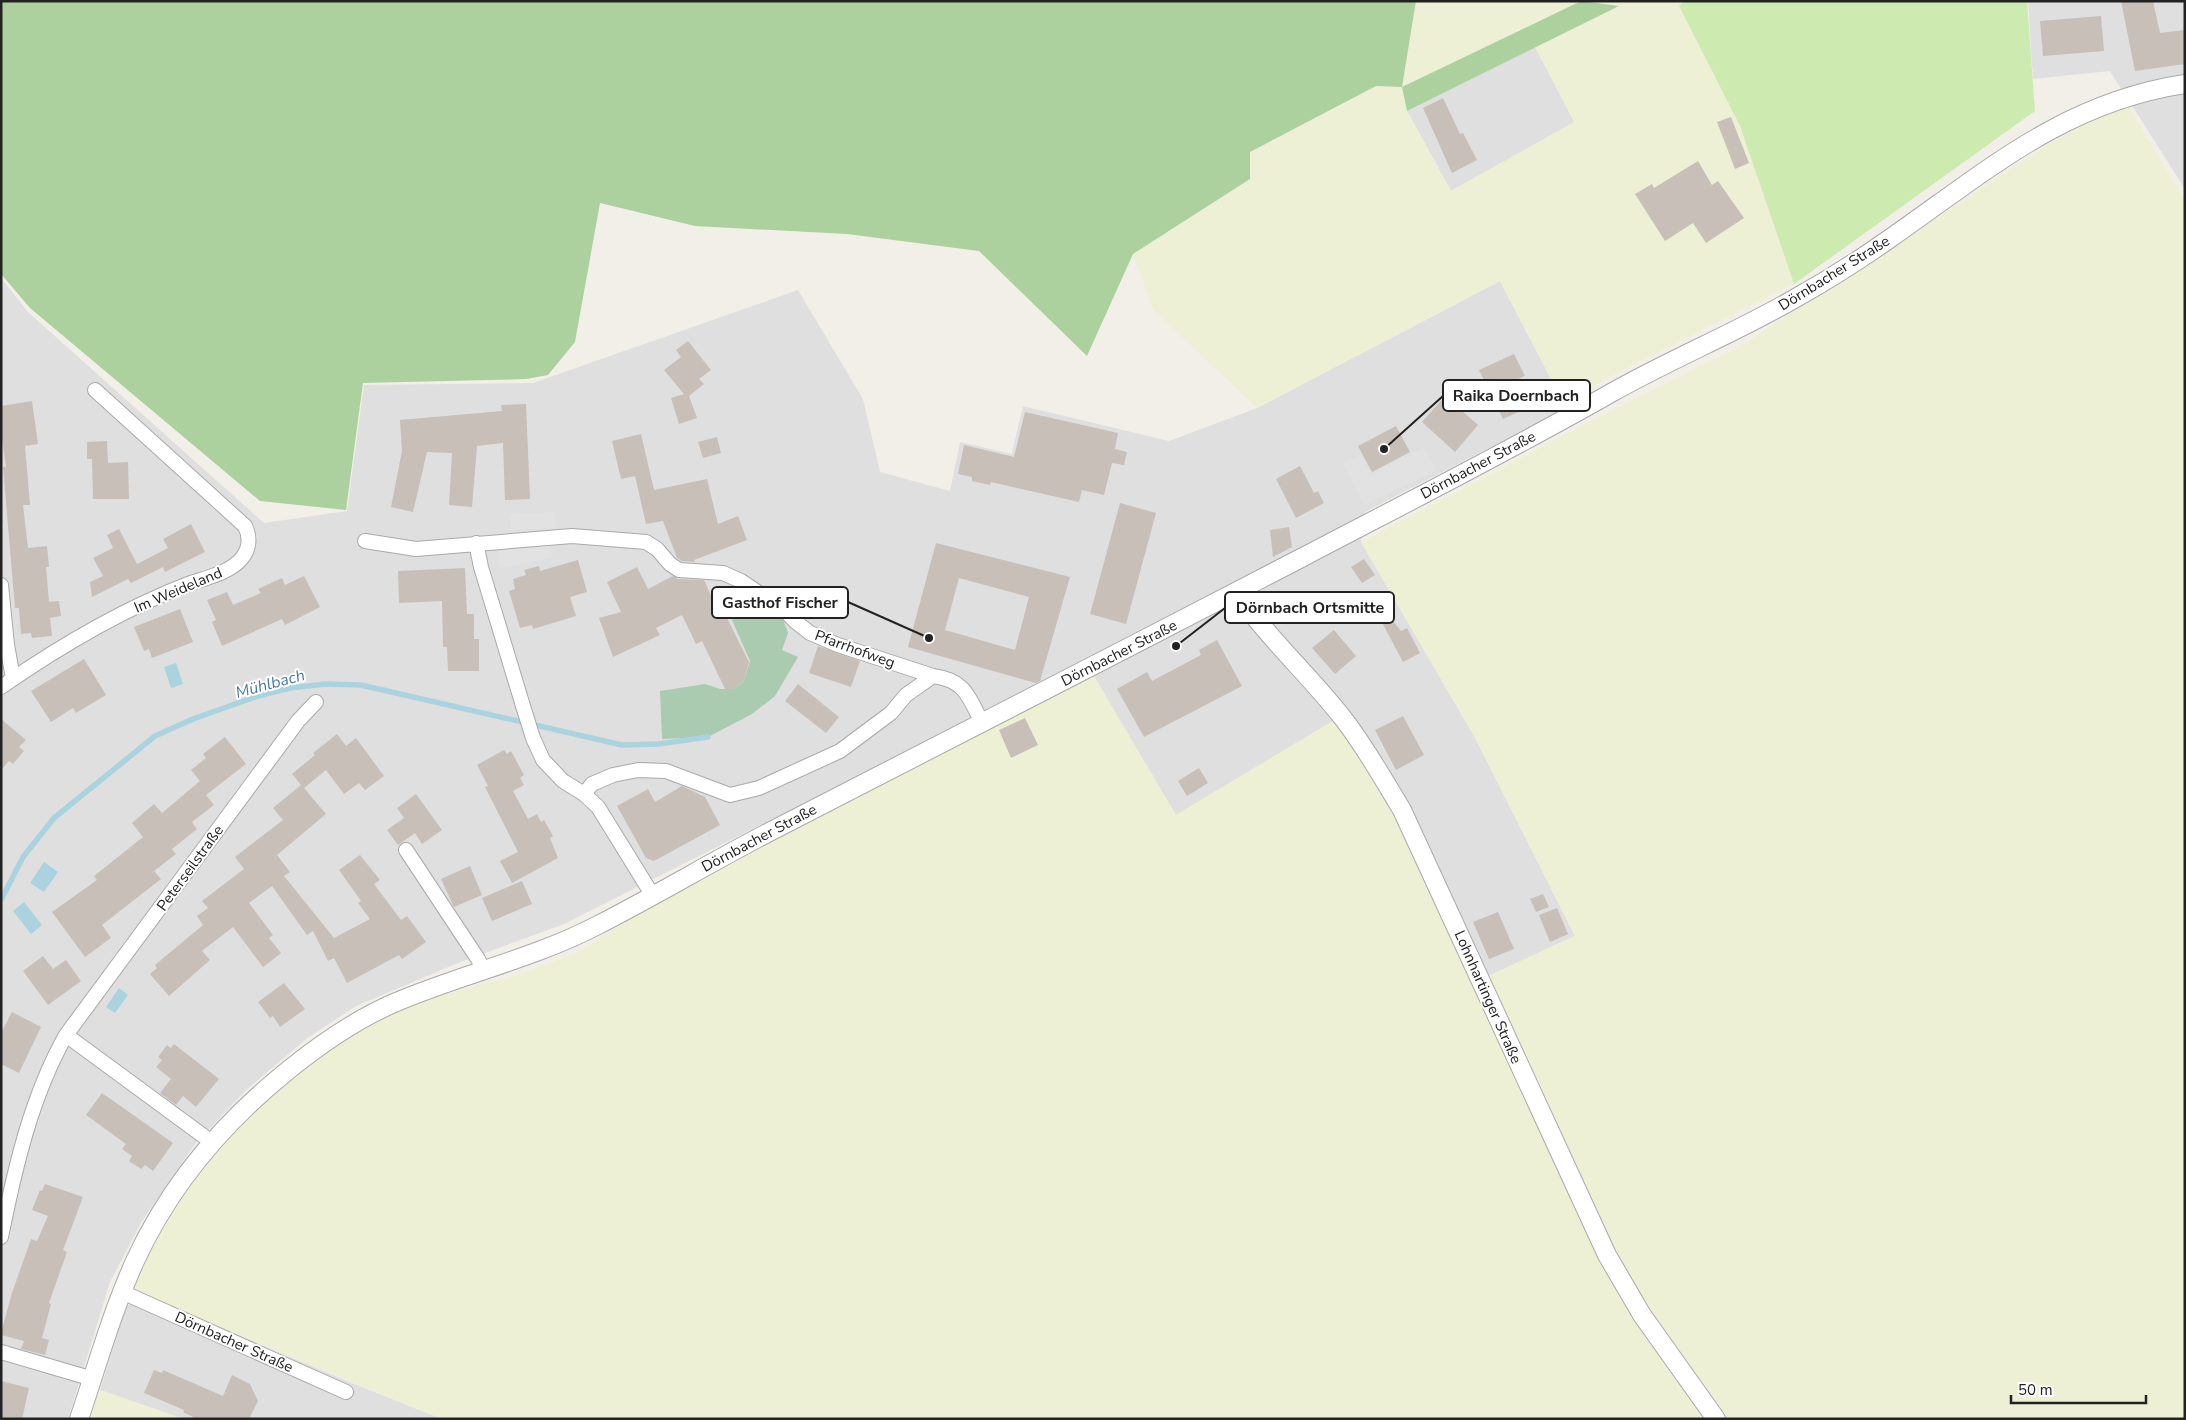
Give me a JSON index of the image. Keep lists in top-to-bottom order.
{
  "streets": {
    "street": [
      "Dörnbacher Straße",
      "Im Weideland",
      "Pfarrhofweg",
      "Peterseilstraße",
      "Lohnhartinger Straße"
    ]
  },
  "crossings": [
    ["Dörnbacher Straße", "Pfarrhofweg"],
    ["Dörnbacher Straße", "Lohnhartinger Straße"]
  ],
  "water": ["Mühlbach"],
  "places": ["Raika Doernbach", "Gasthof Fischer", "Dörnbach Ortsmitte"],
  "scale_bar": "50 m"
}
